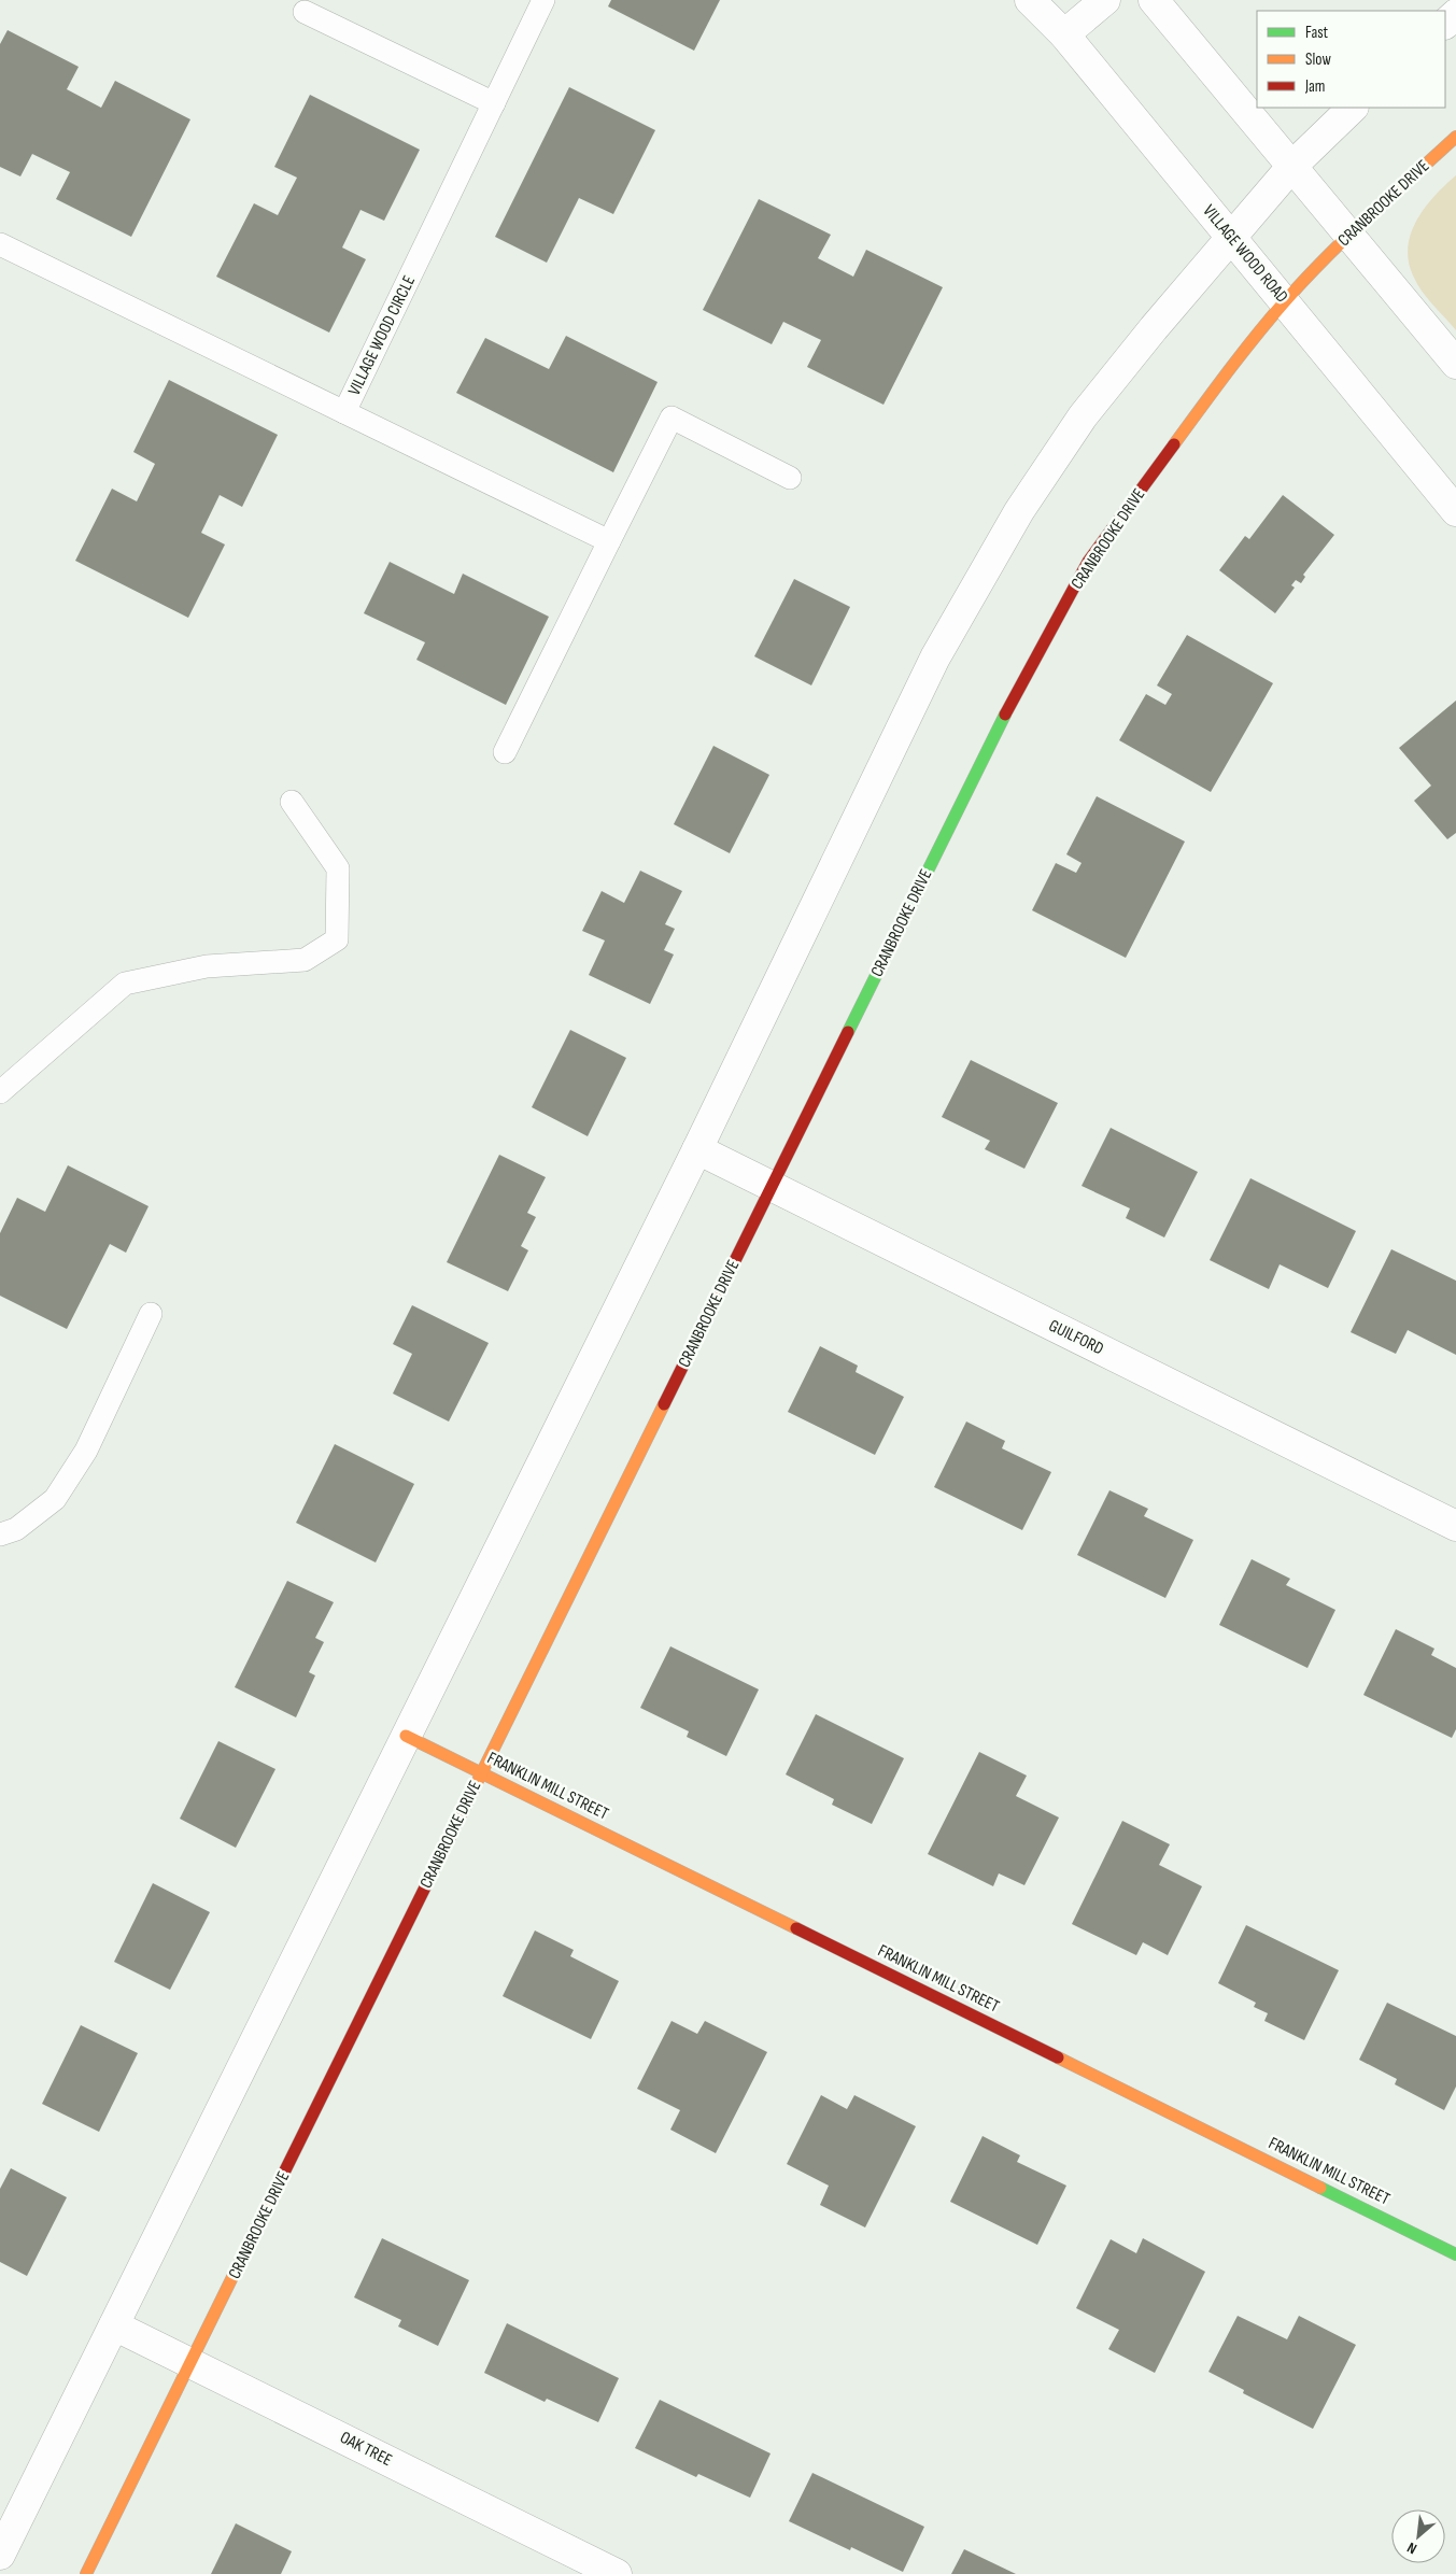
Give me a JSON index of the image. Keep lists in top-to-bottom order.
{
  "streets": {
    "street": [
      "CRANBROOKE DRIVE",
      "VILLAGE WOOD ROAD",
      "GUILFORD",
      "FRANKLIN MILL STREET",
      "OAK TREE"
    ],
    "lane": ["VILLAGE WOOD CIRCLE"]
  },
  "crossings": [
    ["CRANBROOKE DRIVE", "VILLAGE WOOD ROAD"],
    ["CRANBROOKE DRIVE", "GUILFORD"],
    ["CRANBROOKE DRIVE", "FRANKLIN MILL STREET"],
    ["CRANBROOKE DRIVE", "OAK TREE"]
  ],
  "legend": ["Fast", "Slow", "Jam"],
  "north": "bottom left"
}
